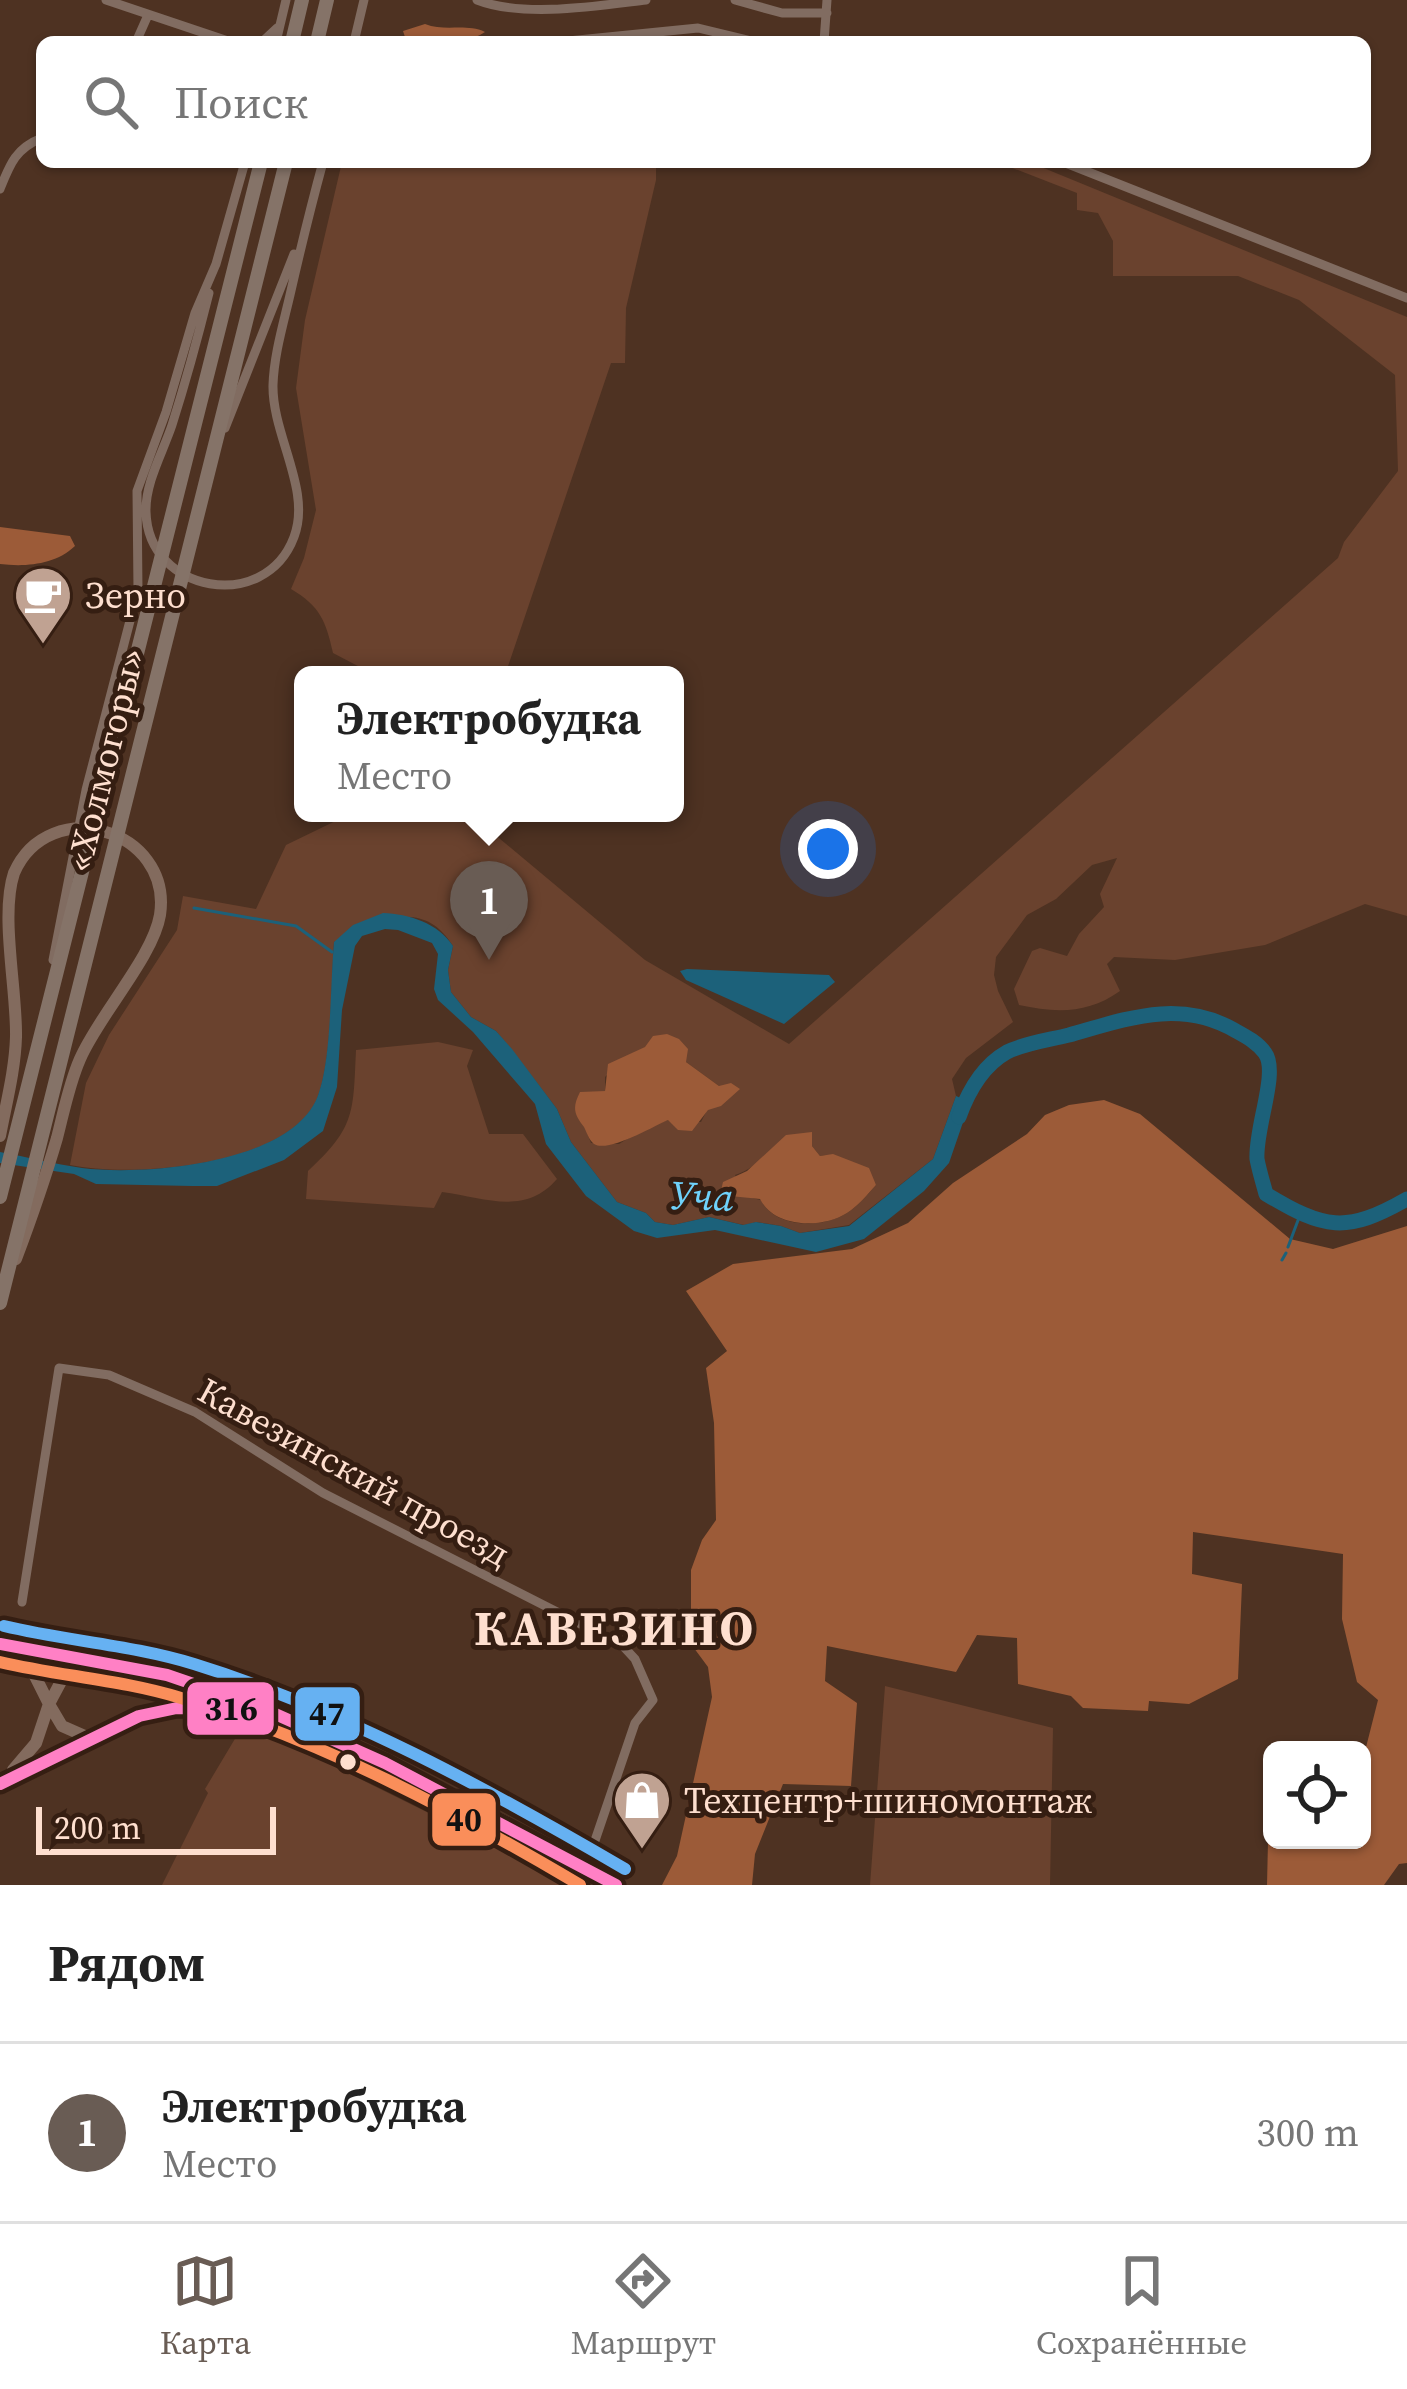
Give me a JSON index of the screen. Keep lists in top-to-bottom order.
{
  "streets": {
    "highway": ["«Холмогоры»"],
    "street": ["Кавезинский проезд"]
  },
  "districts": ["КАВЕЗИНО"],
  "water": ["Уча"],
  "places": {
    "cafe": ["Зерно"],
    "shop": ["Техцентр+шиномонтаж"]
  },
  "lines": ["transit line 47", "transit line 316", "transit line 40"],
  "scale_bar": "200 m",
  "page": {
    "search": "Поиск",
    "popup": ["Электробудка", "Место"],
    "pins": "1",
    "scale": "200 m",
    "heading": "Рядом",
    "list": [
      {
        "mark": "1",
        "name": "Электробудка",
        "note": "Место",
        "value": "300 m"
      }
    ],
    "nav": ["Карта", "Маршрут", "Сохранённые"]
  }
}
